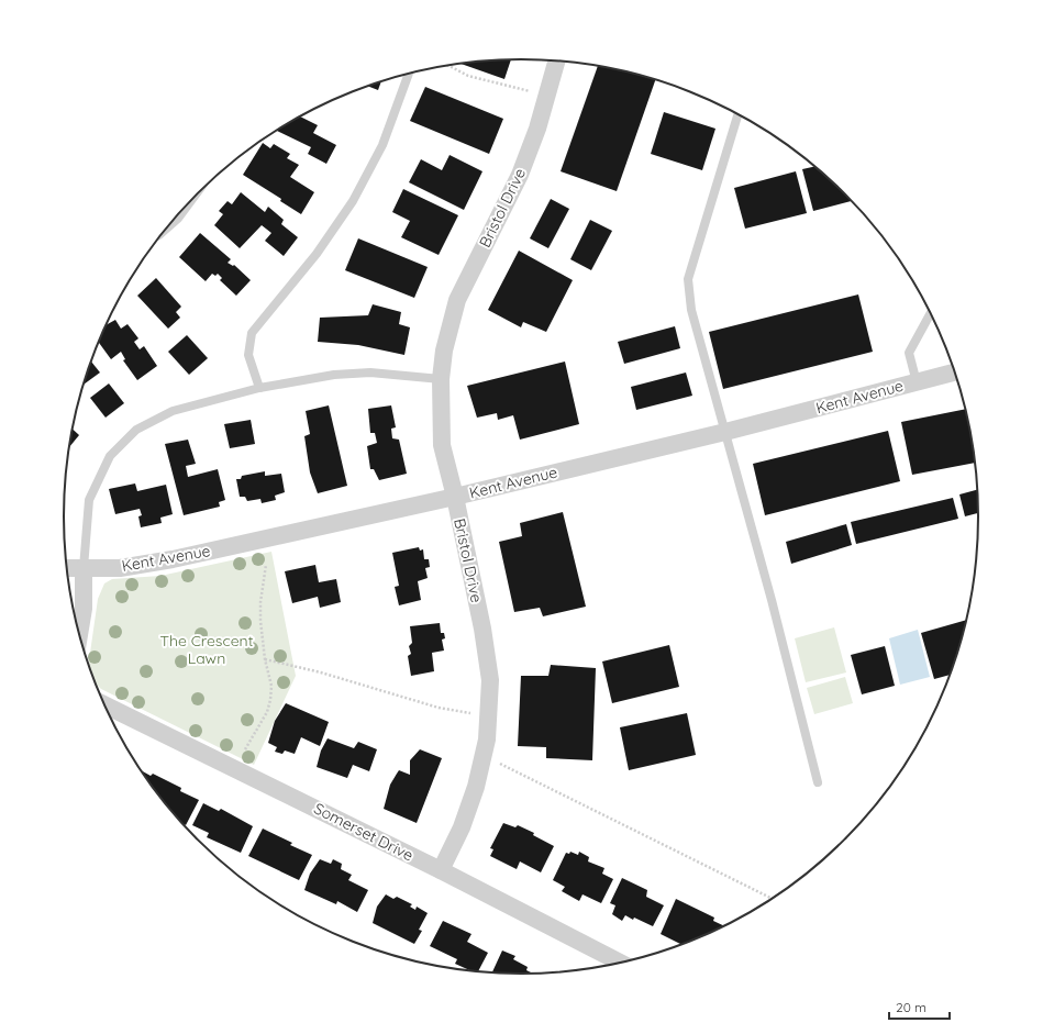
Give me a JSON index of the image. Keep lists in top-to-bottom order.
{
  "streets": {
    "street": ["Bristol Drive", "Kent Avenue", "Somerset Drive"]
  },
  "crossings": [
    ["Bristol Drive", "Kent Avenue"],
    ["Bristol Drive", "Somerset Drive"]
  ],
  "parks": ["The Crescent Lawn"],
  "scale_bar": "20 m"
}
